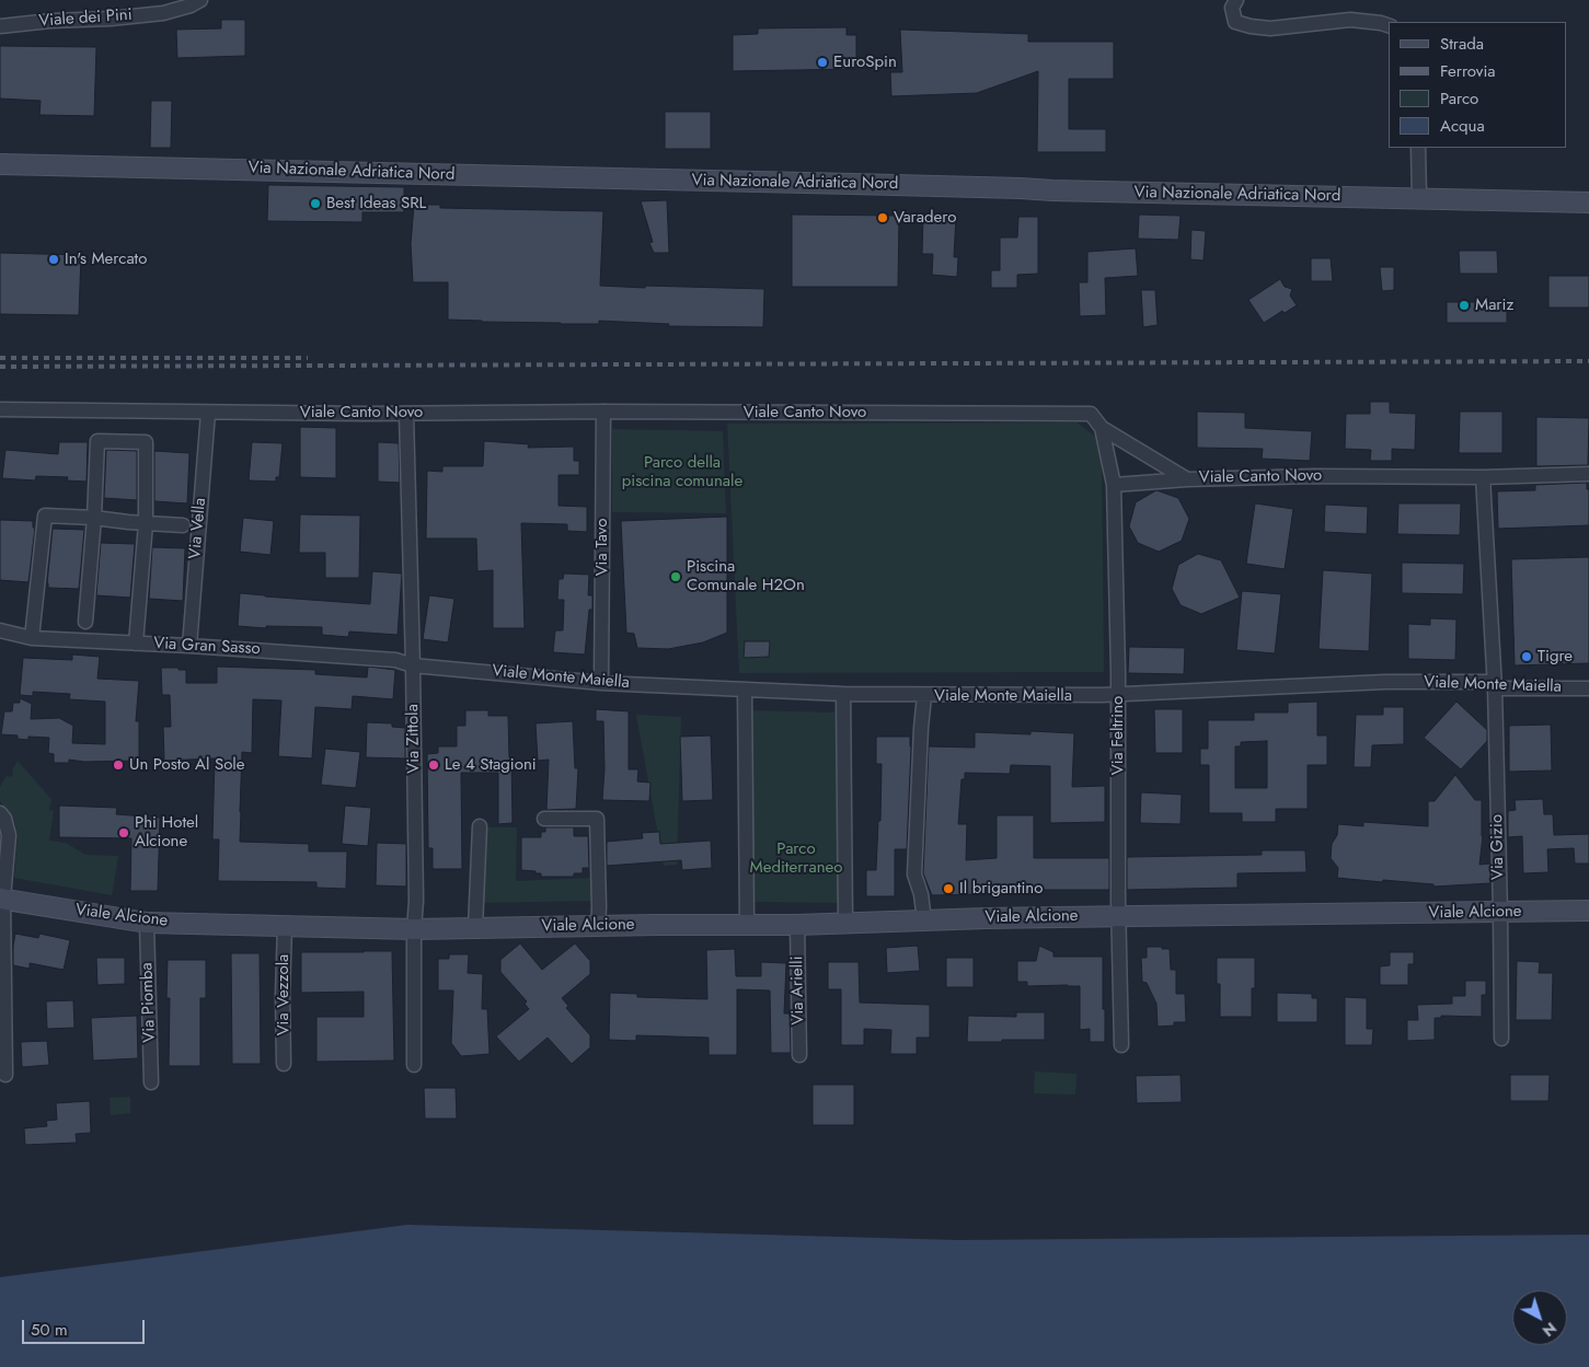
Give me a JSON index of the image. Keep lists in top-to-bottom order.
{
  "streets": {
    "street": [
      "Viale dei Pini",
      "Via Nazionale Adriatica Nord",
      "Viale Canto Novo",
      "Via Vella",
      "Via Tavo",
      "Via Gran Sasso",
      "Viale Monte Maiella",
      "Via Feltrino",
      "Via Zittola",
      "Via Gizio",
      "Viale Alcione",
      "Via Arielli",
      "Via Vezzola",
      "Via Piomba"
    ]
  },
  "crossings": [
    ["Viale Canto Novo", "Via Vella"],
    ["Viale Canto Novo", "Via Tavo"],
    ["Viale Canto Novo", "Via Feltrino"],
    ["Viale Canto Novo", "Via Zittola"],
    ["Viale Canto Novo", "Via Gizio"],
    ["Via Vella", "Via Gran Sasso"],
    ["Via Tavo", "Viale Monte Maiella"],
    ["Via Gran Sasso", "Viale Monte Maiella"],
    ["Via Gran Sasso", "Via Zittola"],
    ["Viale Monte Maiella", "Via Feltrino"],
    ["Viale Monte Maiella", "Via Zittola"],
    ["Viale Monte Maiella", "Via Gizio"],
    ["Via Feltrino", "Viale Alcione"],
    ["Via Zittola", "Viale Alcione"],
    ["Via Gizio", "Viale Alcione"],
    ["Viale Alcione", "Via Arielli"],
    ["Viale Alcione", "Via Vezzola"],
    ["Viale Alcione", "Via Piomba"]
  ],
  "parks": ["Parco della piscina comunale", "Parco Mediterraneo"],
  "places": [
    "EuroSpin",
    "Best Ideas SRL",
    "Varadero",
    "In's Mercato",
    "Mariz",
    "Piscina Comunale H2On",
    "Tigre",
    "Un Posto Al Sole",
    "Le 4 Stagioni",
    "Phi Hotel Alcione",
    "Il brigantino"
  ],
  "legend": [
    "Strada",
    "Ferrovia",
    "Parco",
    "Acqua"
  ],
  "scale_bar": "50 m",
  "north": "bottom right"
}
